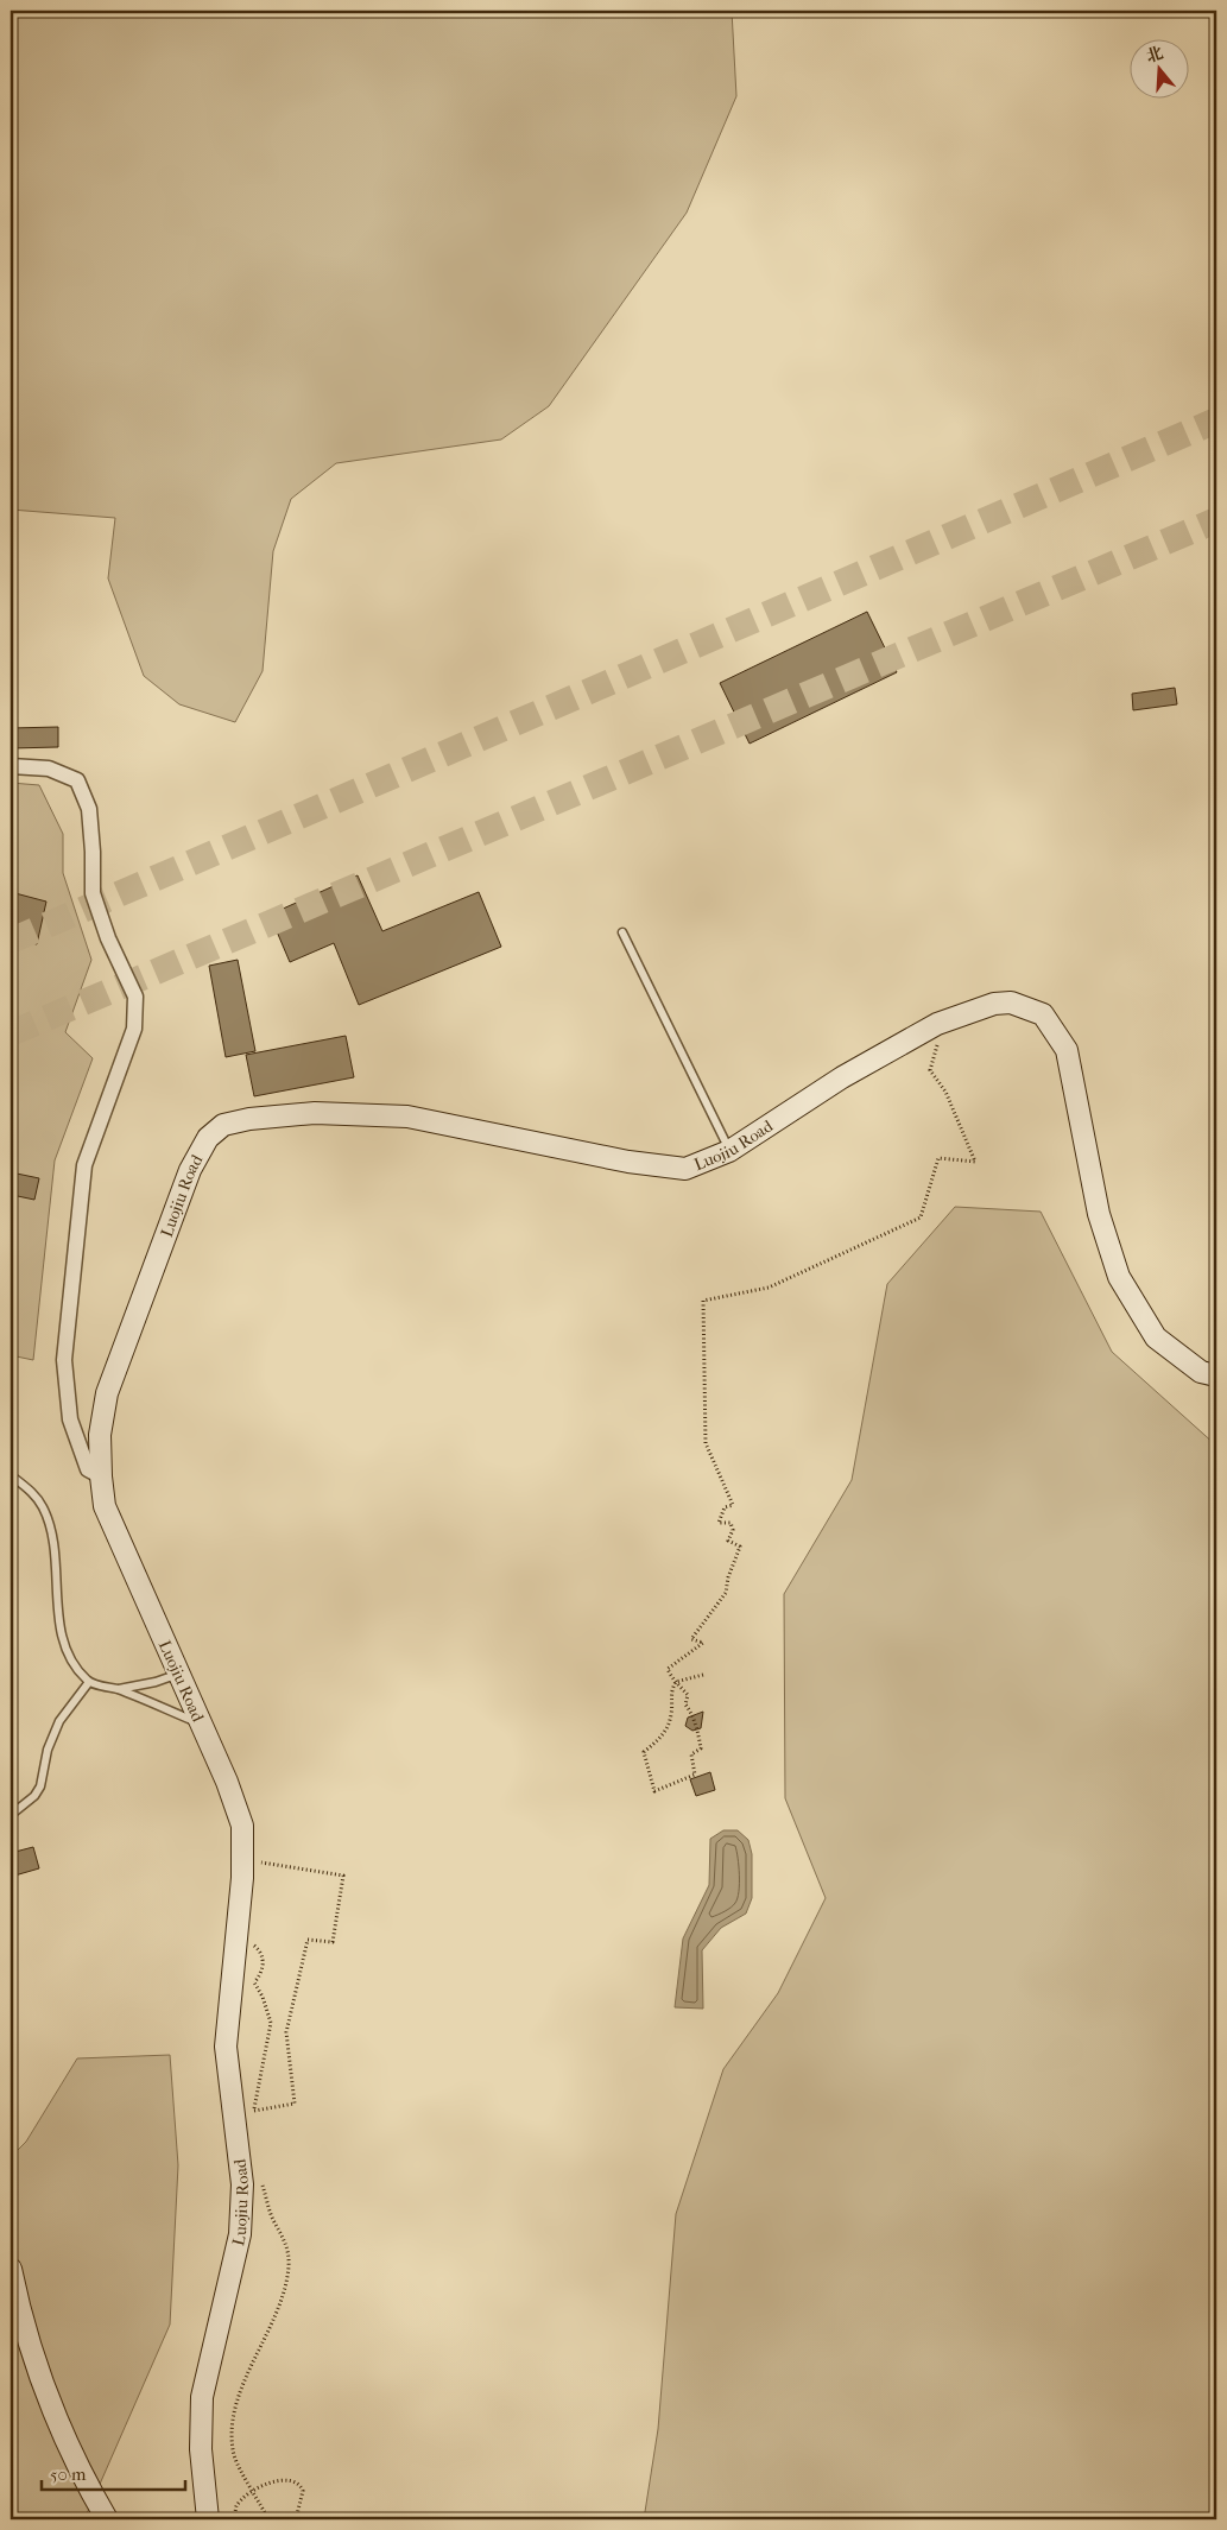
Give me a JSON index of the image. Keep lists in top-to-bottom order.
{
  "streets": {
    "street": ["Luojiu Road"]
  },
  "scale_bar": "50 m",
  "north": "top"
}
